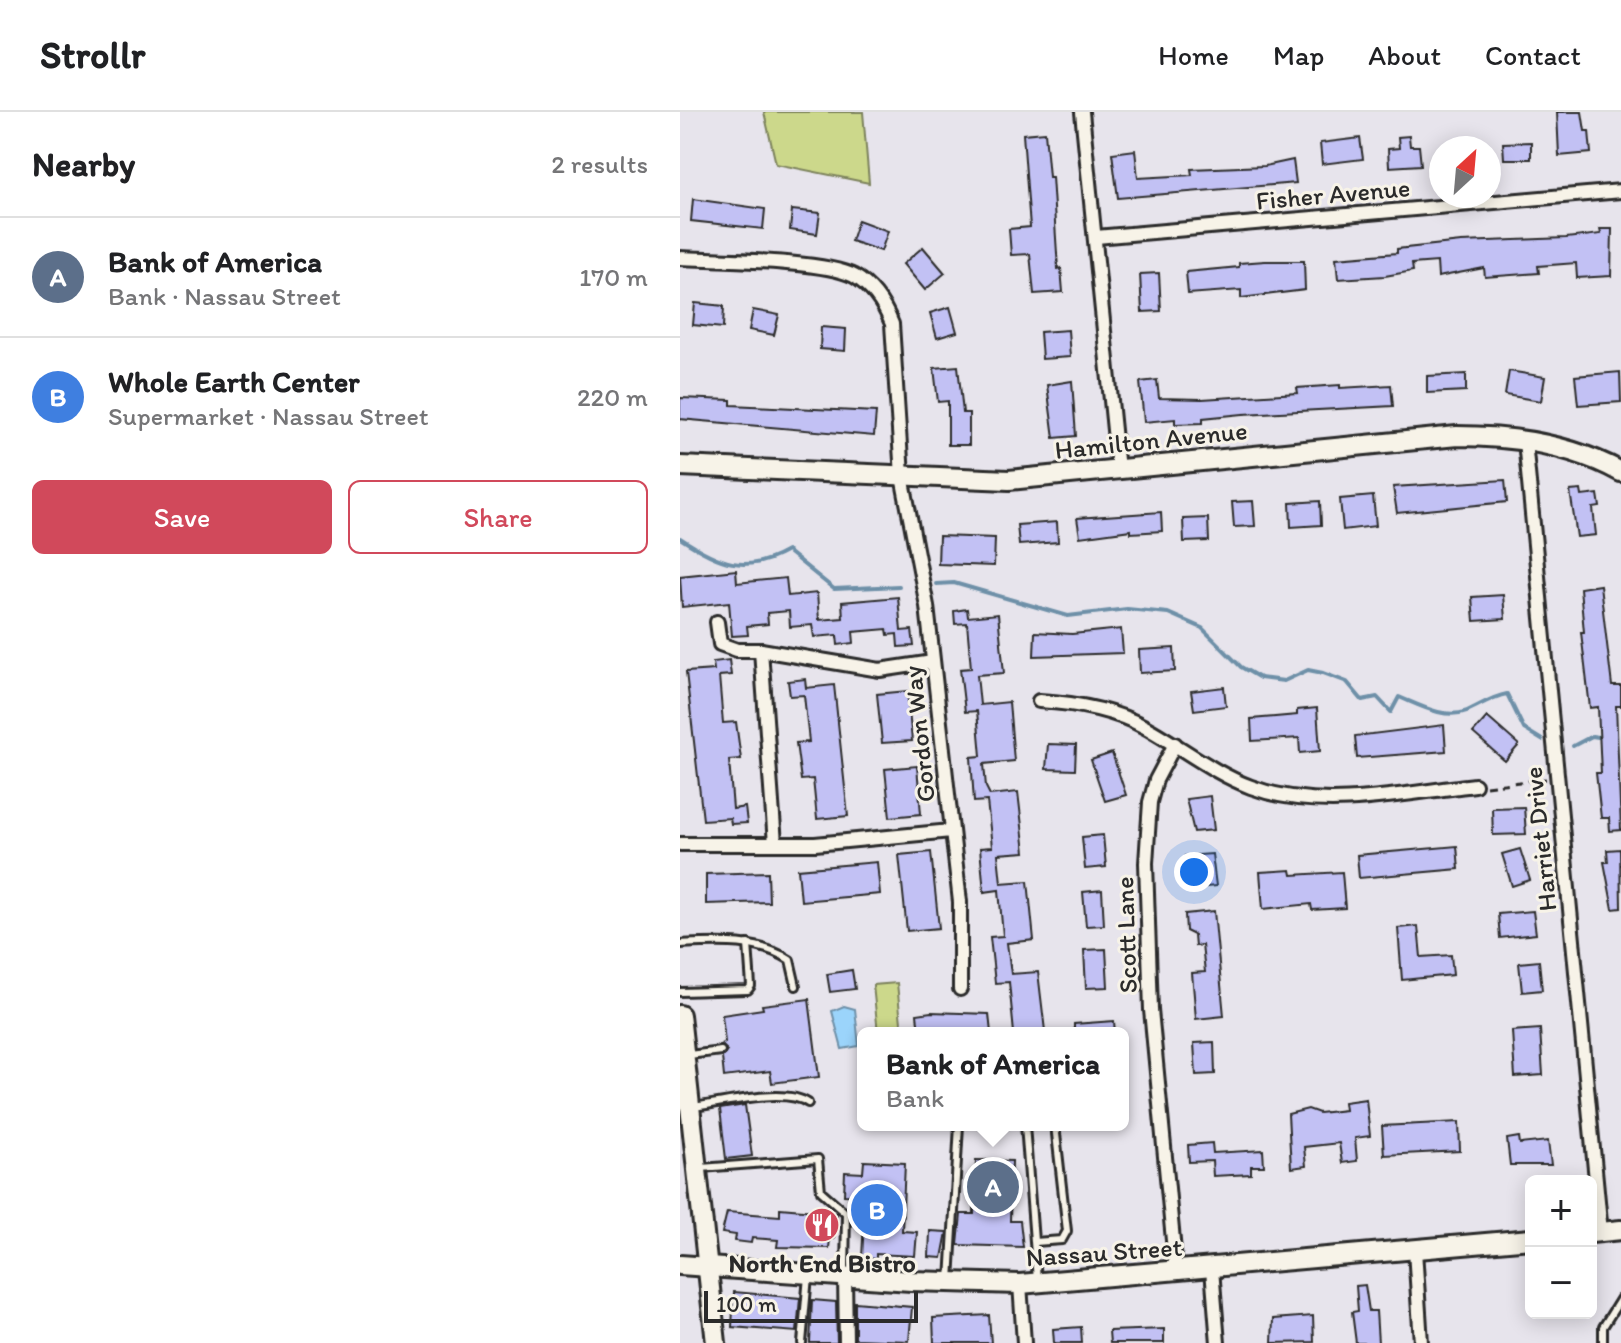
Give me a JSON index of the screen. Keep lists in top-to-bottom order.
{
  "streets": {
    "street": [
      "Fisher Avenue",
      "Hamilton Avenue",
      "Gordon Way",
      "Harriet Drive",
      "Scott Lane",
      "Nassau Street"
    ]
  },
  "crossings": [
    ["Hamilton Avenue", "Gordon Way"],
    ["Hamilton Avenue", "Harriet Drive"],
    ["Scott Lane", "Nassau Street"]
  ],
  "places": {
    "restaurant": ["North End Bistro"]
  },
  "scale_bar": "100 m",
  "north": "top right",
  "page": {
    "header": "Strollr",
    "nav": [
      "Home",
      "Map",
      "About",
      "Contact"
    ],
    "heading": ["Nearby", "2 results"],
    "list": [
      {
        "mark": "A",
        "name": "Bank of America",
        "note": "Bank · Nassau Street",
        "value": "170 m"
      },
      {
        "mark": "B",
        "name": "Whole Earth Center",
        "note": "Supermarket · Nassau Street",
        "value": "220 m"
      }
    ],
    "buttons": ["Save", "Share"],
    "popup": ["Bank of America", "Bank"],
    "pins": ["A", "B"],
    "map_buttons": ["+", "−"],
    "scale": "100 m"
  }
}
